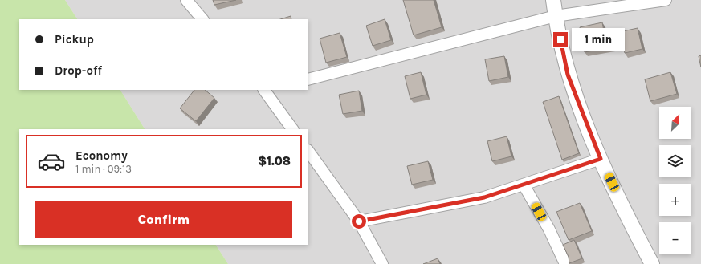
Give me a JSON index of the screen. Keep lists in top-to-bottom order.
{
  "north": "top right",
  "page": {
    "banner": ["Pickup", "Drop-off"],
    "bubble": "1 min",
    "map_buttons": ["+", "−"],
    "list": [
      {
        "name": "Economy",
        "note": "1 min · 09:13",
        "value": "$1.08"
      }
    ],
    "buttons": "Confirm"
  }
}
